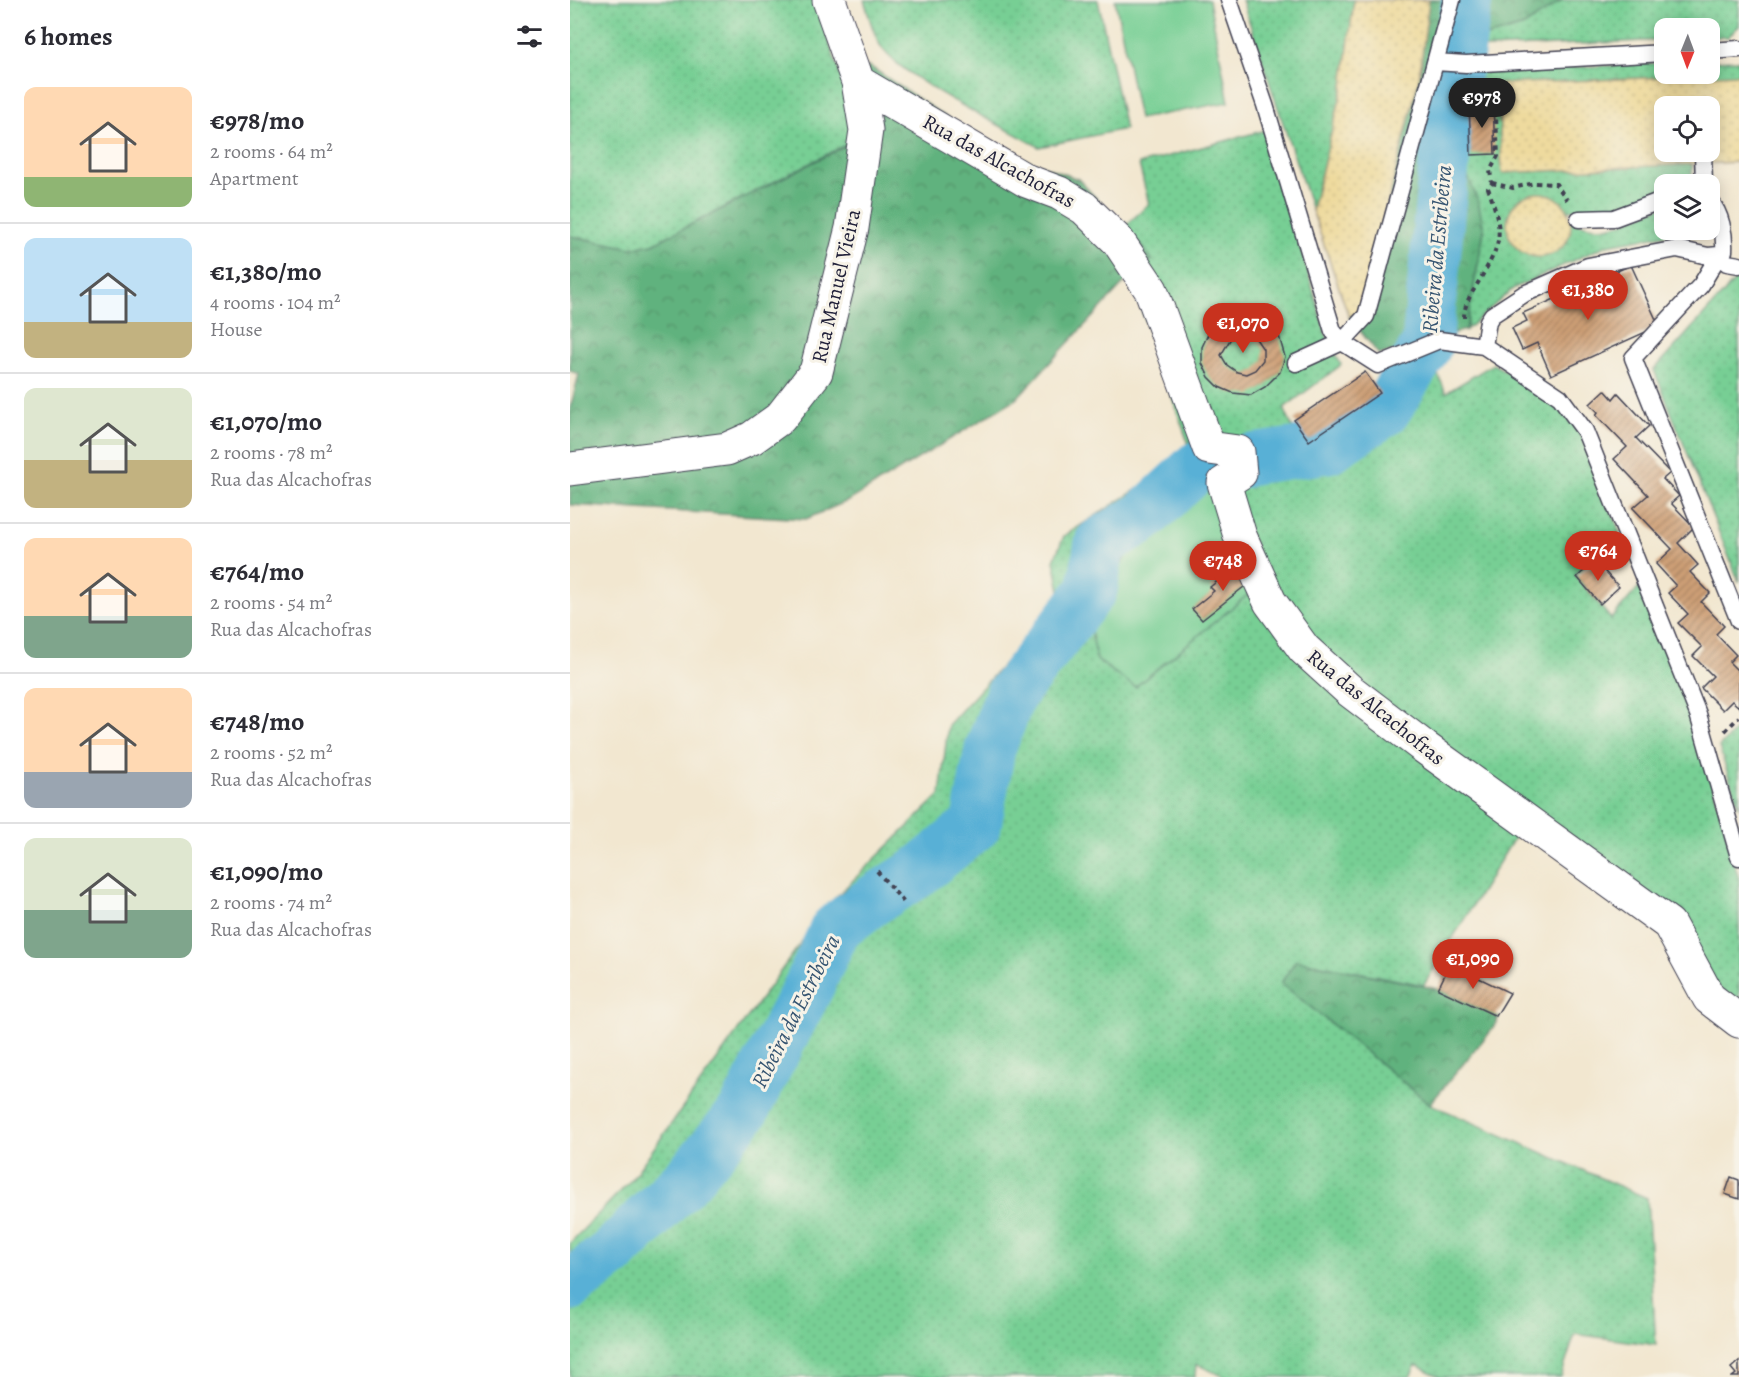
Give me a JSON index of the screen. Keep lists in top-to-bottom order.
{
  "streets": {
    "street": ["Rua das Alcachofras", "Rua Manuel Vieira"]
  },
  "crossings": [
    ["Rua das Alcachofras", "Rua Manuel Vieira"]
  ],
  "water": ["Ribeira da Estribeira"],
  "north": "bottom",
  "page": {
    "heading": "6 homes",
    "list": [
      {
        "name": "€978/mo",
        "note": "2 rooms · 64 m² · Apartment"
      },
      {
        "name": "€1,380/mo",
        "note": "4 rooms · 104 m² · House"
      },
      {
        "name": "€1,070/mo",
        "note": "2 rooms · 78 m² · Rua das Alcachofras"
      },
      {
        "name": "€764/mo",
        "note": "2 rooms · 54 m² · Rua das Alcachofras"
      },
      {
        "name": "€748/mo",
        "note": "2 rooms · 52 m² · Rua das Alcachofras"
      },
      {
        "name": "€1,090/mo",
        "note": "2 rooms · 74 m² · Rua das Alcachofras"
      }
    ],
    "price": [
      "€978",
      "€1,380",
      "€1,070",
      "€764",
      "€748",
      "€1,090"
    ]
  }
}
